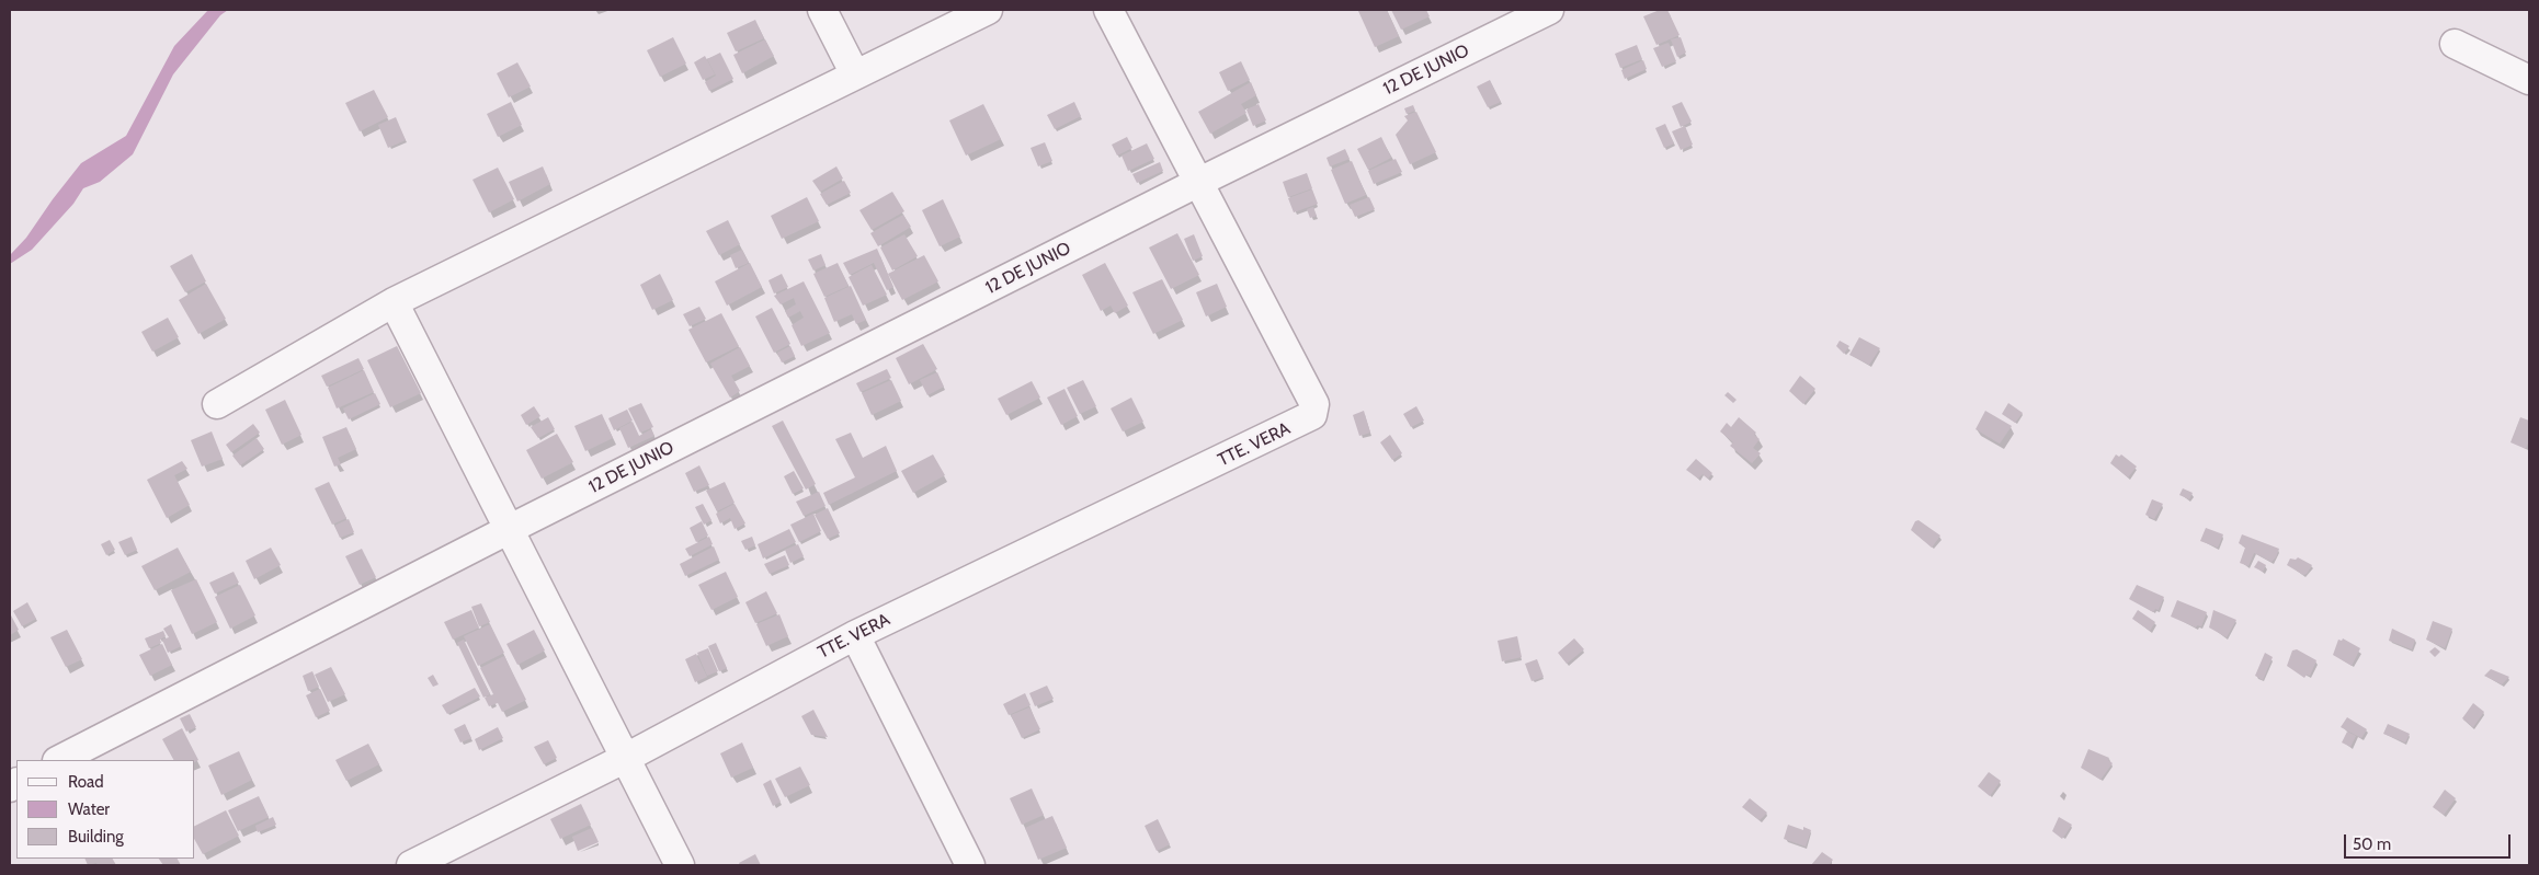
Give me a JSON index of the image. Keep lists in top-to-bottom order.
{
  "streets": {
    "street": ["12 DE JUNIO", "TTE. VERA"]
  },
  "crossings": [
    ["12 DE JUNIO", "TTE. VERA"]
  ],
  "legend": ["Road", "Water", "Building"],
  "scale_bar": "50 m"
}
